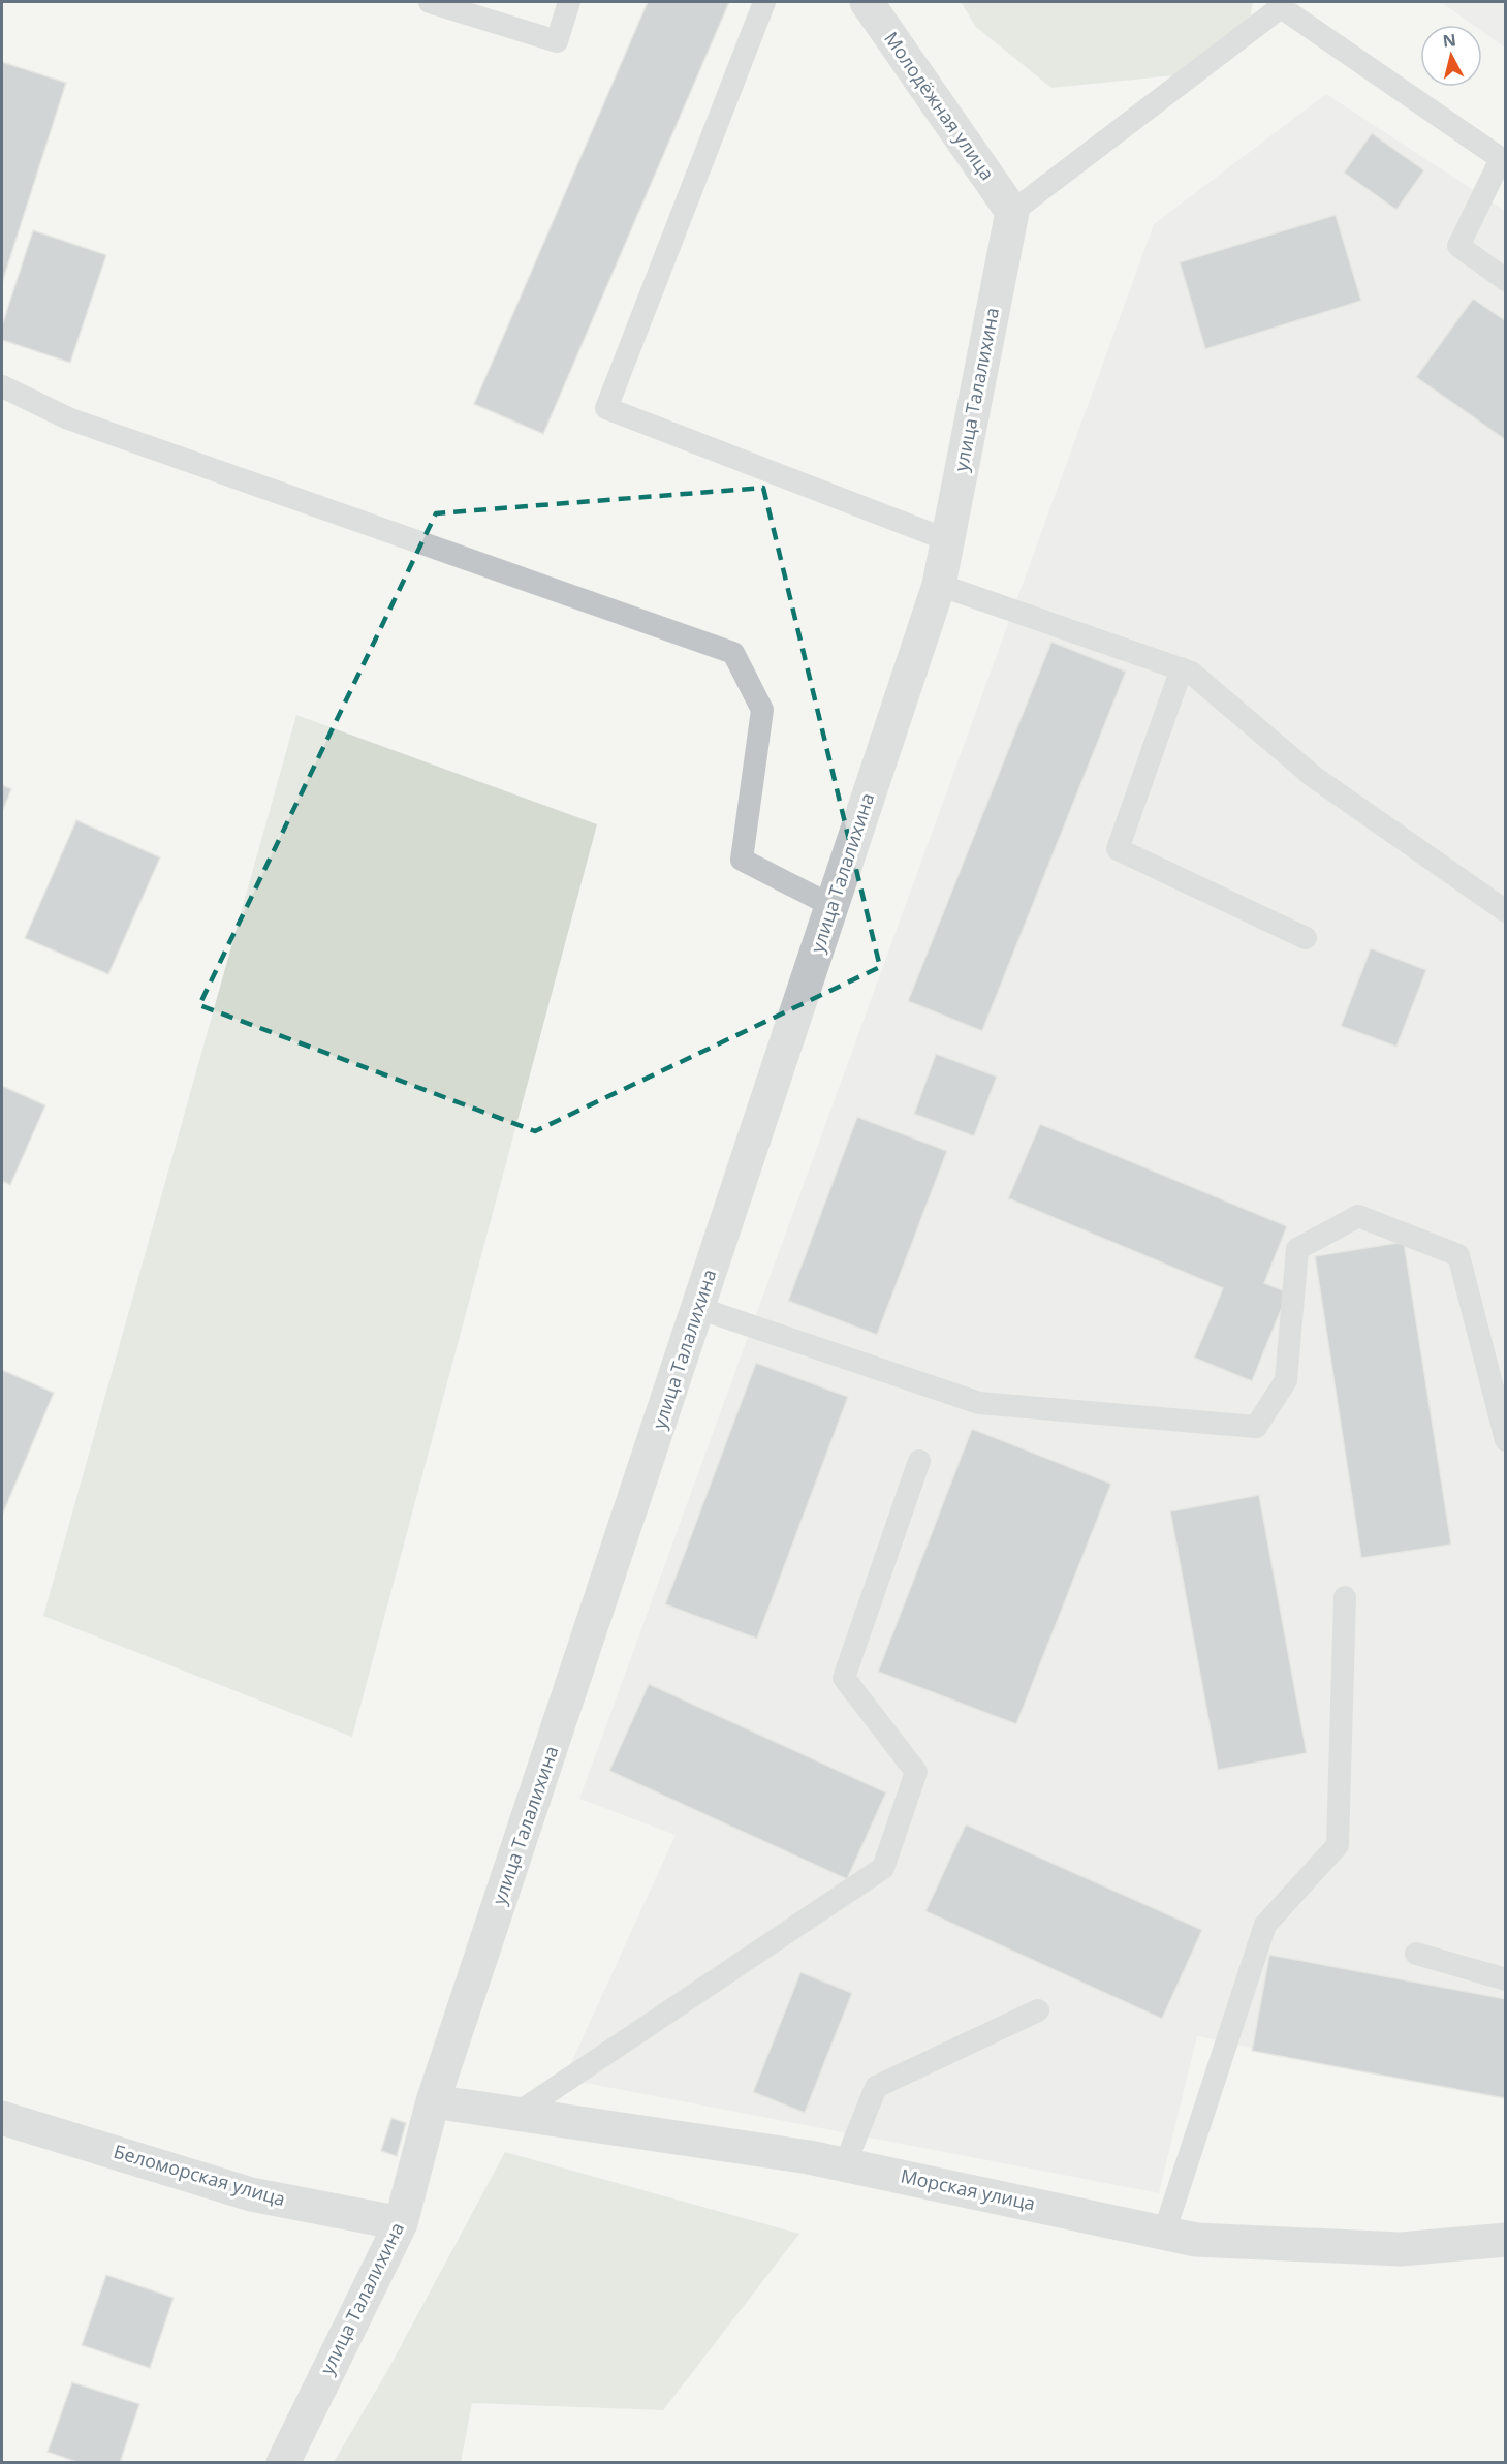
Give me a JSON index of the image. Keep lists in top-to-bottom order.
{
  "streets": {
    "street": [
      "Молодёжная улица",
      "улица Талалихина",
      "Беломорская улица",
      "Морская улица"
    ]
  },
  "crossings": [
    ["Молодёжная улица", "улица Талалихина"],
    ["улица Талалихина", "Беломорская улица"],
    ["улица Талалихина", "Морская улица"]
  ],
  "north": "top"
}
